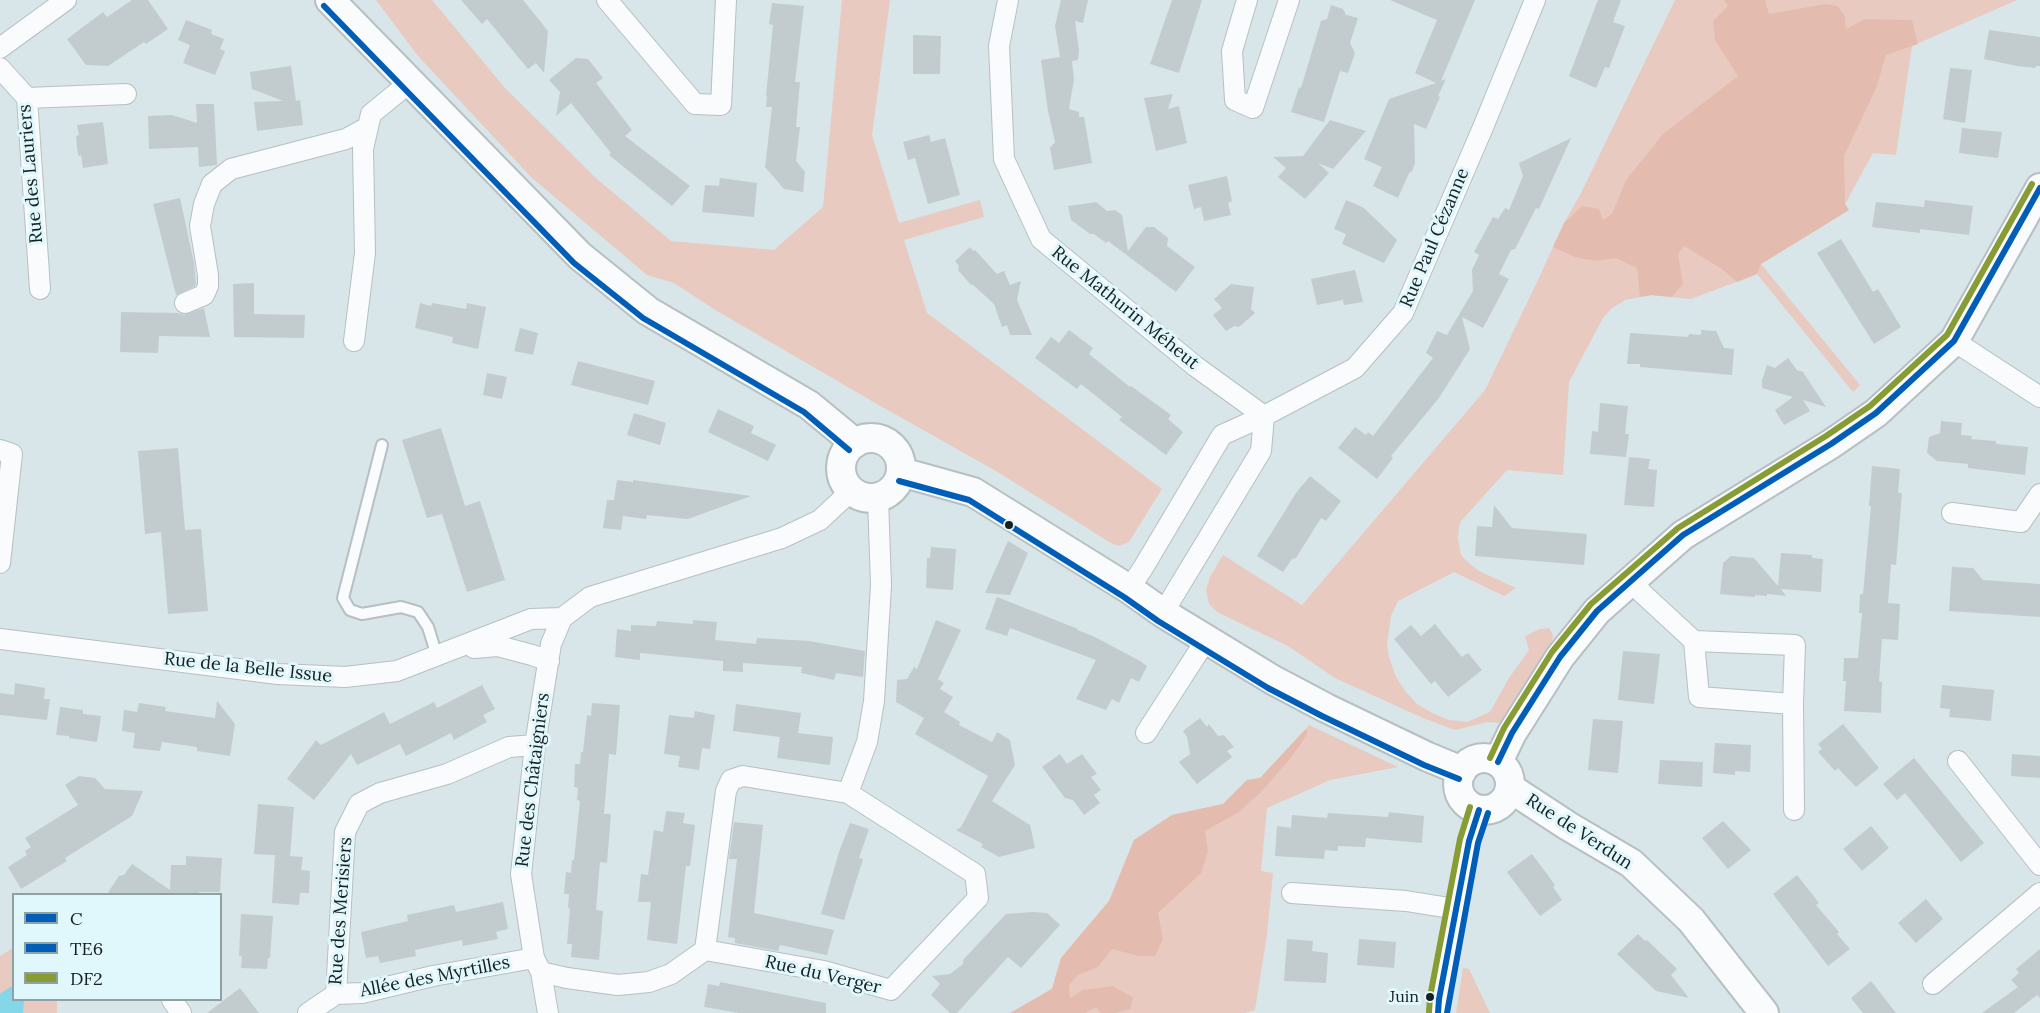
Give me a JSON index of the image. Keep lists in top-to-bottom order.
{
  "streets": {
    "street": [
      "Rue des Lauriers",
      "Rue Paul Cézanne",
      "Rue Mathurin Méheut",
      "Rue de la Belle Issue",
      "Rue des Châtaigniers",
      "Rue de Verdun",
      "Rue des Merisiers",
      "Rue du Verger",
      "Allée des Myrtilles"
    ]
  },
  "crossings": [
    ["Rue Paul Cézanne", "Rue Mathurin Méheut"],
    ["Rue de la Belle Issue", "Rue des Châtaigniers"],
    ["Rue des Châtaigniers", "Rue des Merisiers"],
    ["Rue des Châtaigniers", "Allée des Myrtilles"],
    ["Rue des Merisiers", "Allée des Myrtilles"]
  ],
  "places": ["Juin"],
  "lines": ["transit line TE6", "transit line DF2", "transit line C"],
  "legend": ["C", "TE6", "DF2"]
}
